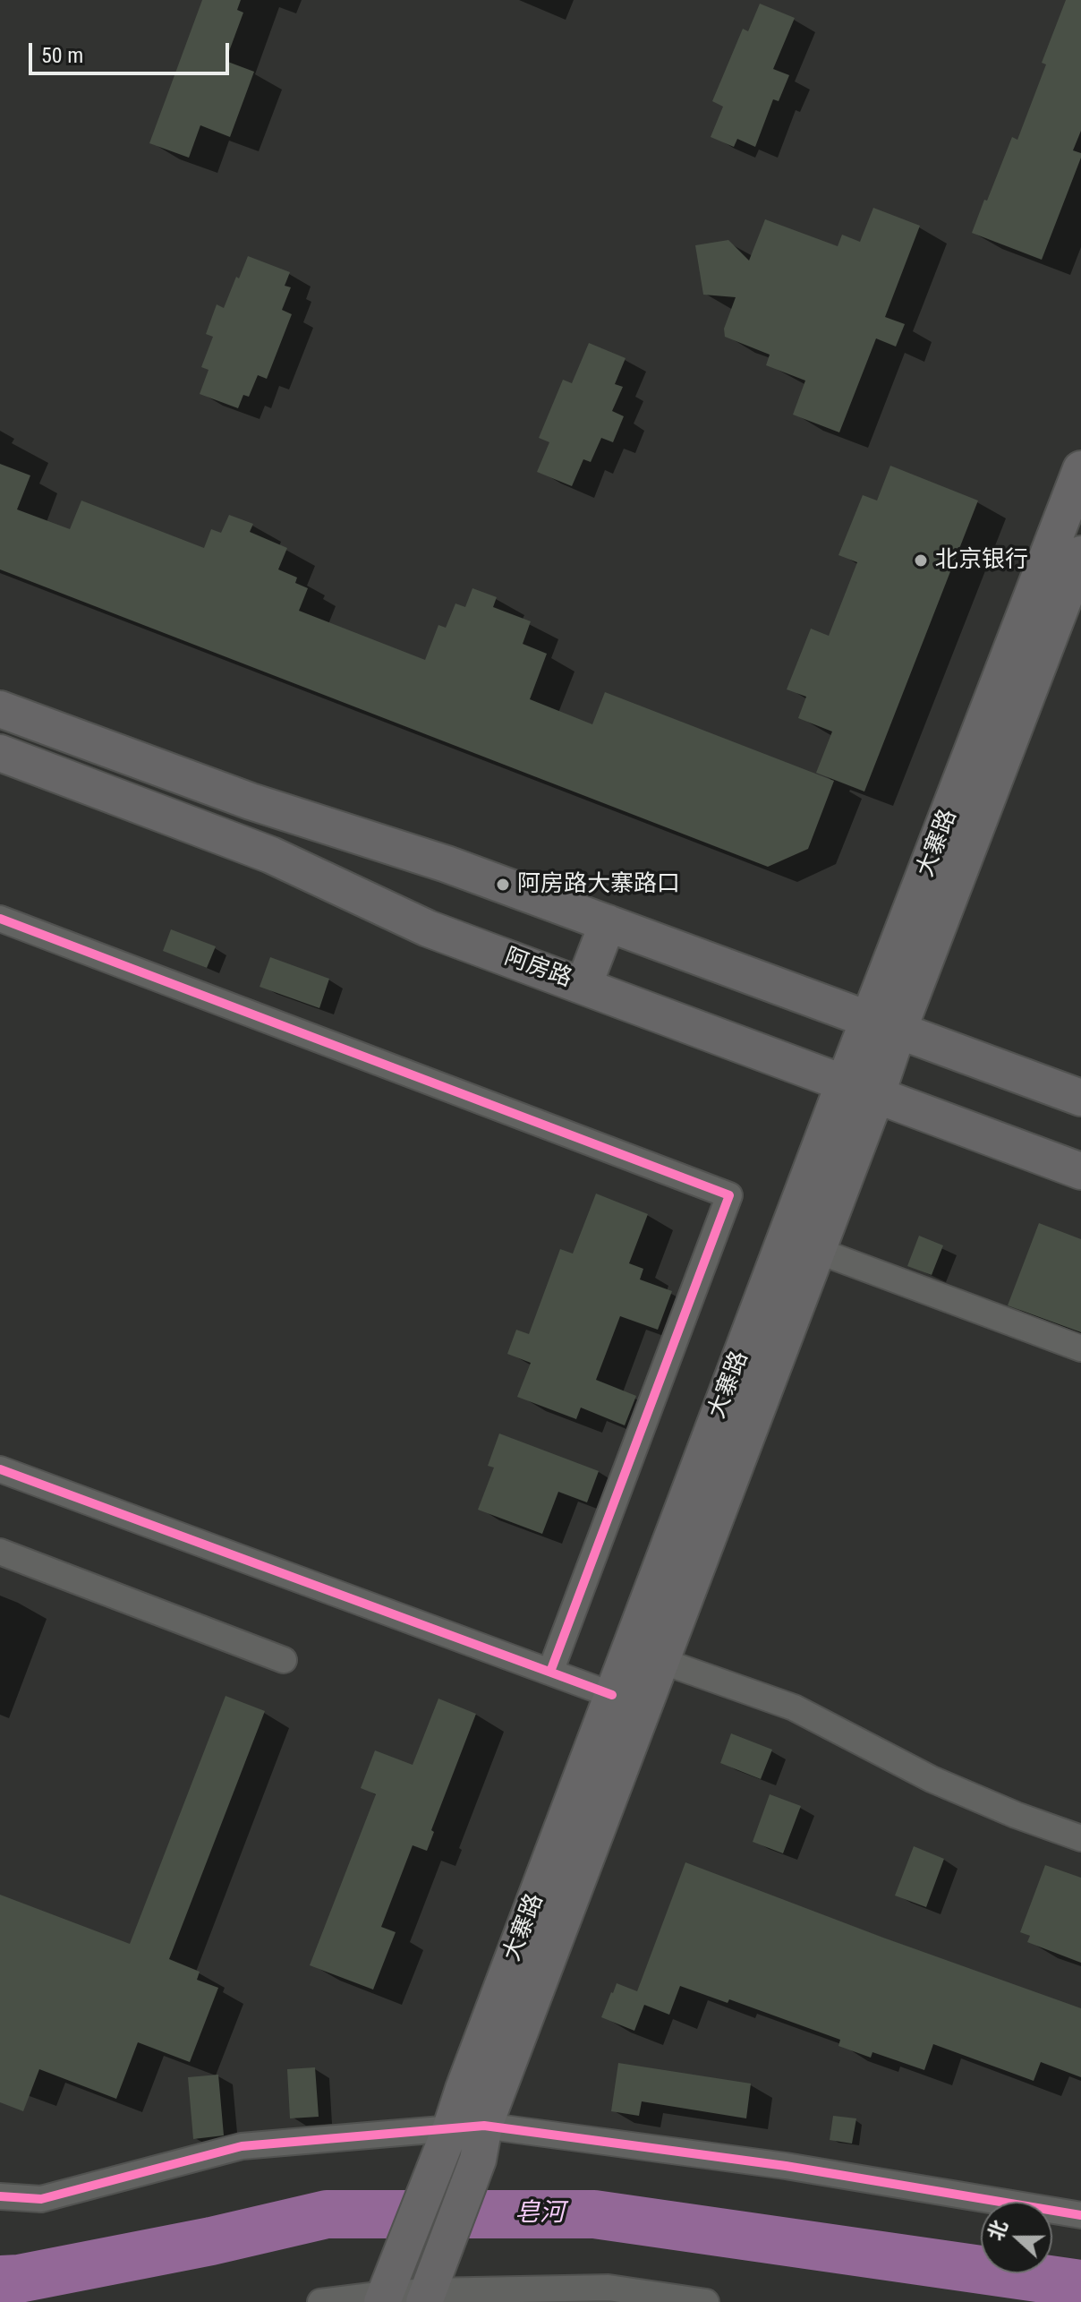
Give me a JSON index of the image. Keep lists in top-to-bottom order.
{
  "streets": {
    "main road": ["大寨路", "阿房路"]
  },
  "crossings": [
    ["大寨路", "阿房路"]
  ],
  "water": ["皂河"],
  "places": ["北京银行", "阿房路大寨路口"],
  "scale_bar": "50 m",
  "north": "left"
}
